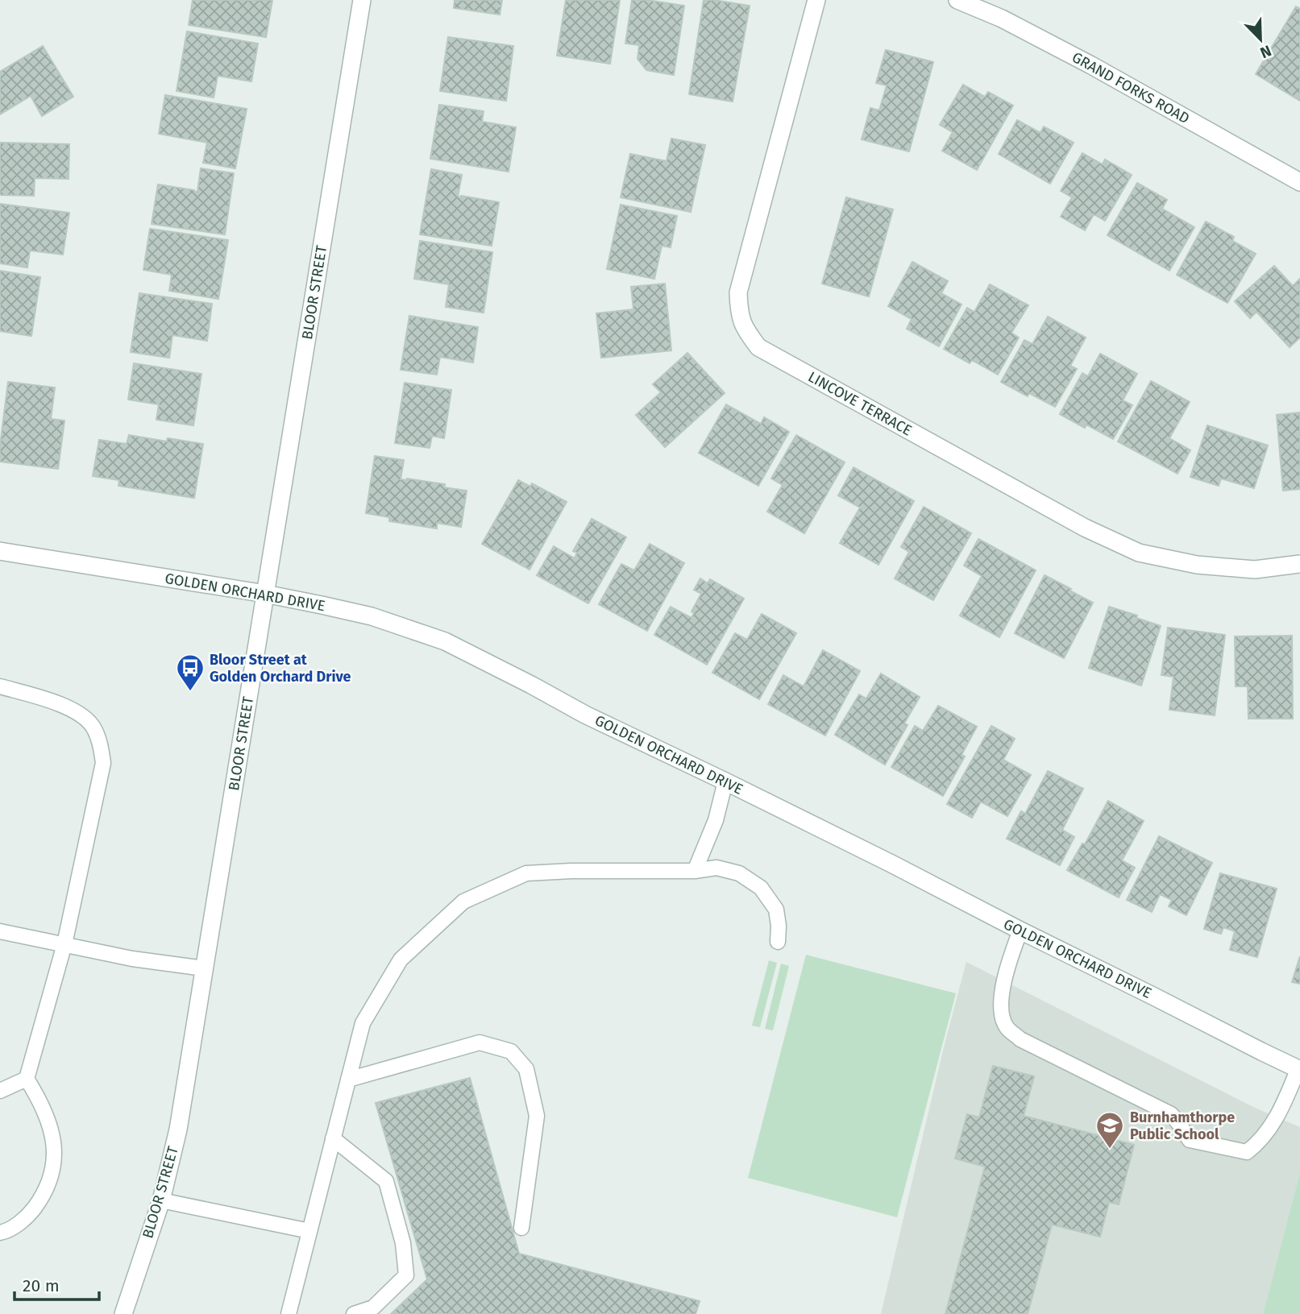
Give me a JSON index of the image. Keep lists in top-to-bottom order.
{
  "streets": {
    "street": [
      "GRAND FORKS ROAD",
      "BLOOR STREET",
      "LINCOVE TERRACE",
      "GOLDEN ORCHARD DRIVE"
    ]
  },
  "crossings": [
    ["BLOOR STREET", "GOLDEN ORCHARD DRIVE"]
  ],
  "places": {
    "bus stop": ["Bloor Street at Golden Orchard Drive"],
    "school or university": ["Burnhamthorpe Public School"]
  },
  "scale_bar": "20 m",
  "north": "bottom right"
}
